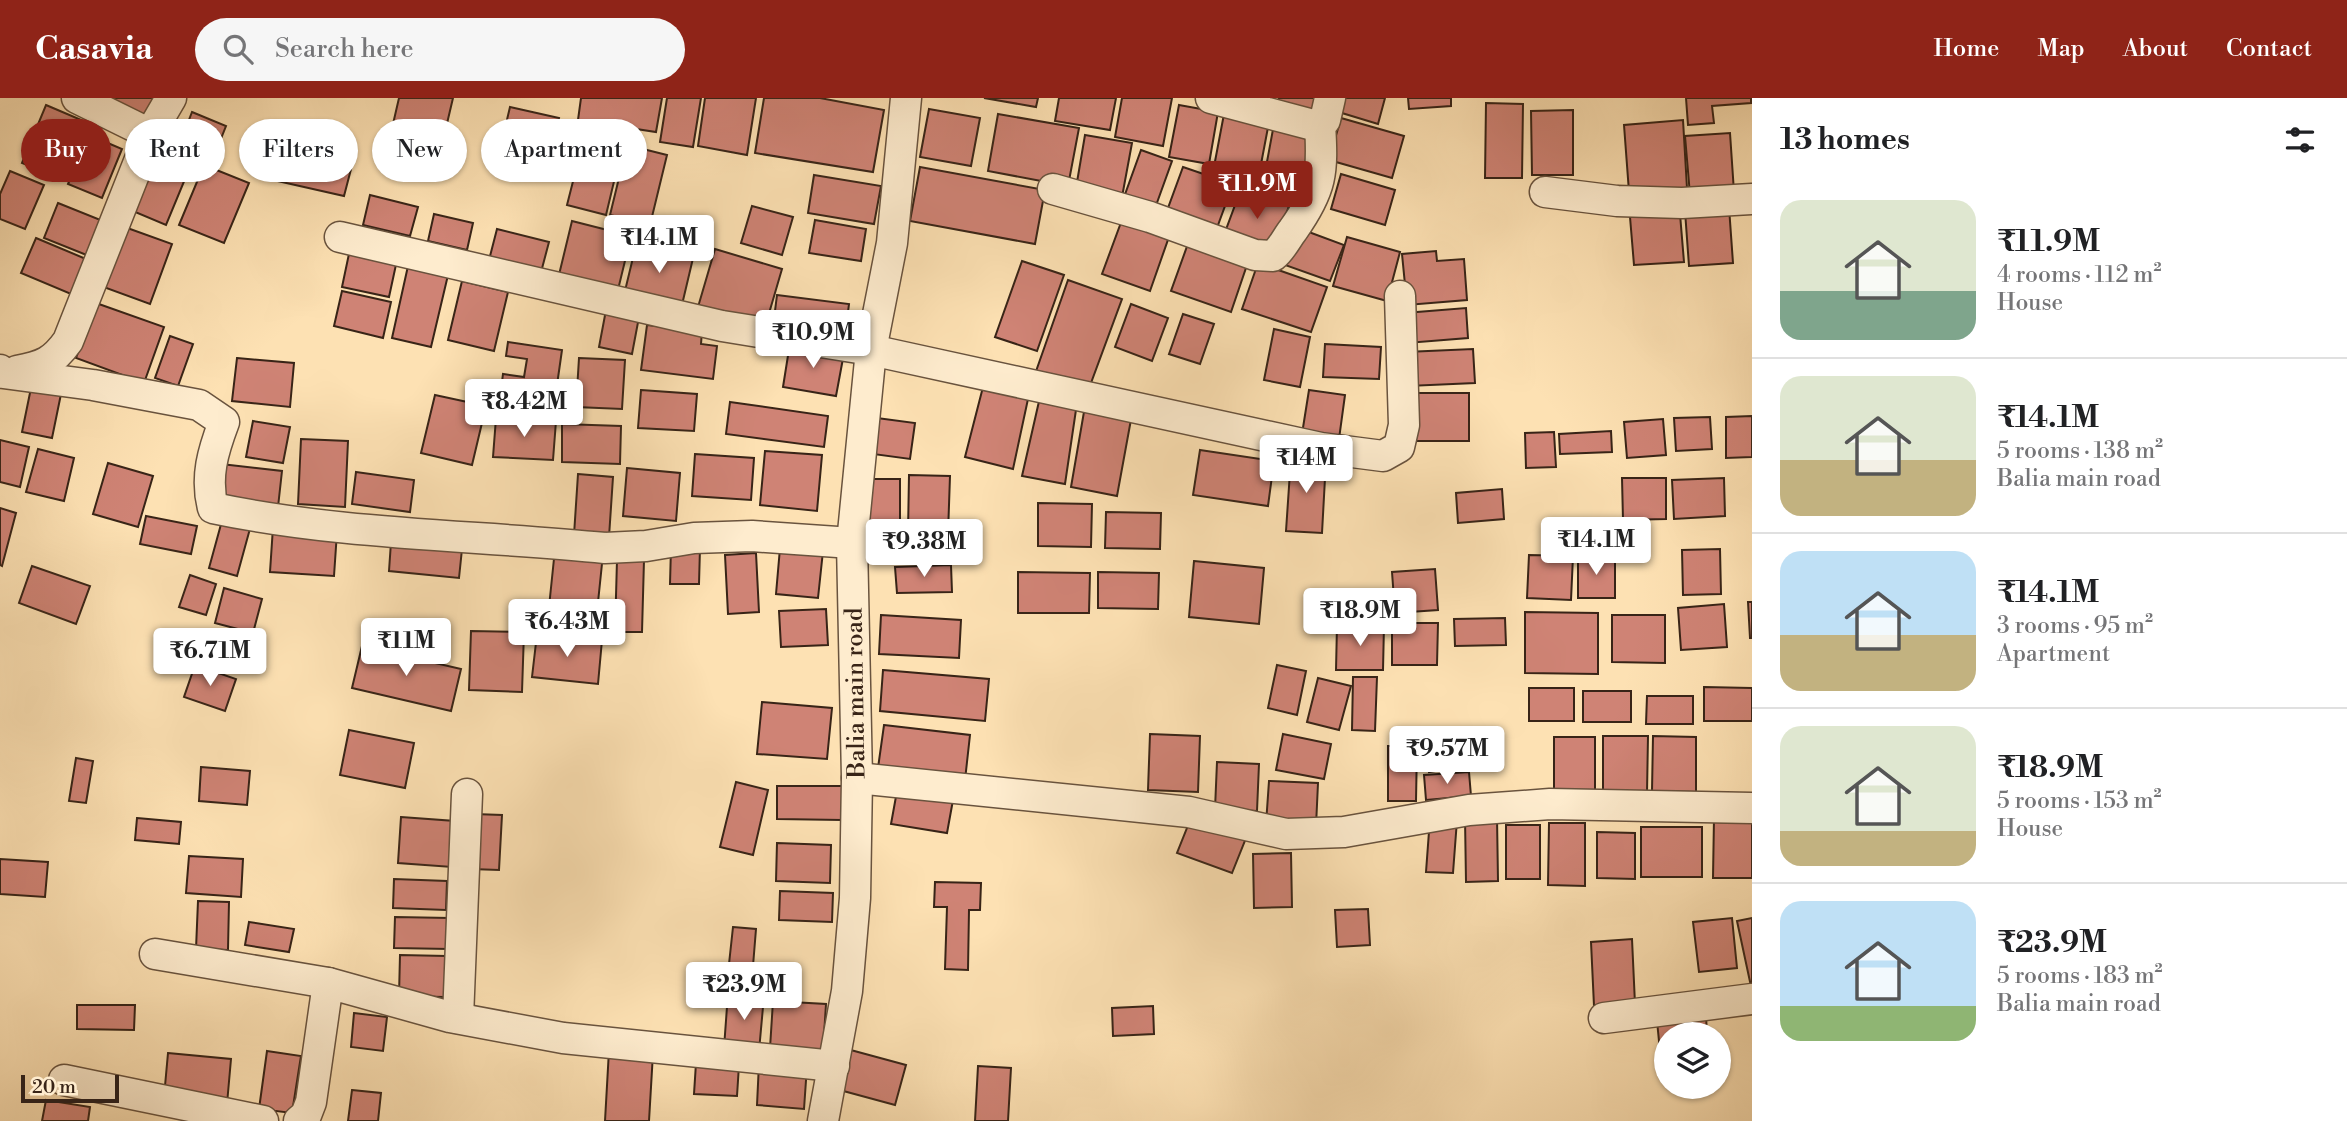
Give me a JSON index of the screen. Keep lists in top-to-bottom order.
{
  "streets": {
    "street": ["Balia main road"]
  },
  "scale_bar": "20 m",
  "page": {
    "header": "Casavia",
    "search": "Search here",
    "nav": [
      "Home",
      "Map",
      "About",
      "Contact"
    ],
    "heading": "13 homes",
    "chip": [
      "Buy",
      "Rent",
      "Filters",
      "New",
      "Apartment"
    ],
    "price": [
      "₹11.9M",
      "₹14.1M",
      "₹10.9M",
      "₹8.42M",
      "₹14M",
      "₹14.1M",
      "₹9.38M",
      "₹18.9M",
      "₹6.43M",
      "₹11M",
      "₹6.71M",
      "₹9.57M",
      "₹23.9M"
    ],
    "list": [
      {
        "name": "₹11.9M",
        "note": "4 rooms · 112 m² · House"
      },
      {
        "name": "₹14.1M",
        "note": "5 rooms · 138 m² · Balia main road"
      },
      {
        "name": "₹14.1M",
        "note": "3 rooms · 95 m² · Apartment"
      },
      {
        "name": "₹18.9M",
        "note": "5 rooms · 153 m² · House"
      },
      {
        "name": "₹23.9M",
        "note": "5 rooms · 183 m² · Balia main road"
      }
    ],
    "scale": "20 m"
  }
}
